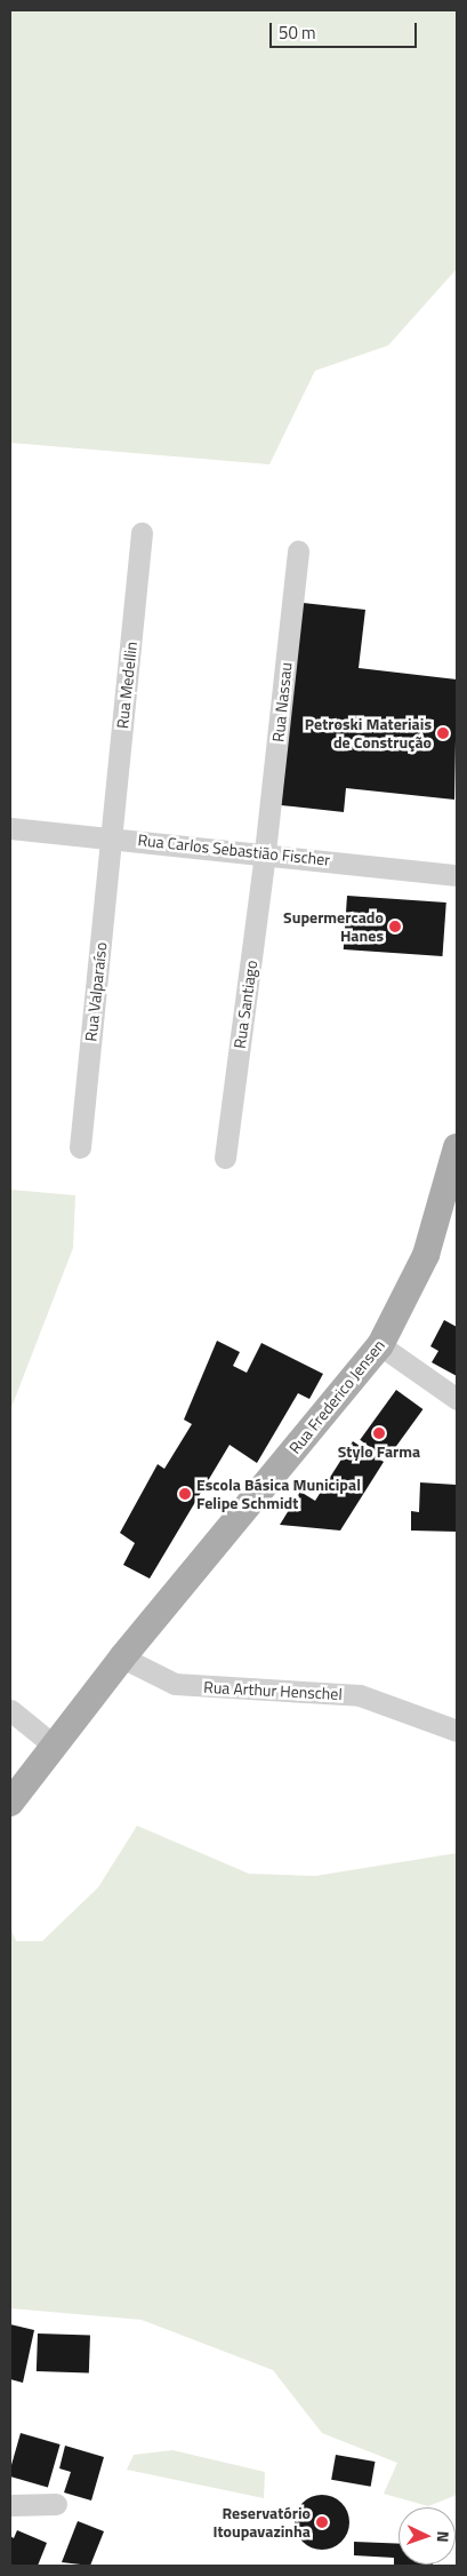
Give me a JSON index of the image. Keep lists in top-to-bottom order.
{
  "streets": {
    "main road": ["Rua Frederico Jensen"],
    "street": [
      "Rua Medellin",
      "Rua Nassau",
      "Rua Carlos Sebastião Fischer",
      "Rua Valparaíso",
      "Rua Santiago",
      "Rua Arthur Henschel"
    ]
  },
  "crossings": [
    ["Rua Medellin", "Rua Carlos Sebastião Fischer"],
    ["Rua Medellin", "Rua Valparaíso"],
    ["Rua Nassau", "Rua Carlos Sebastião Fischer"],
    ["Rua Nassau", "Rua Santiago"],
    ["Rua Carlos Sebastião Fischer", "Rua Valparaíso"],
    ["Rua Carlos Sebastião Fischer", "Rua Santiago"],
    ["Rua Frederico Jensen", "Rua Arthur Henschel"]
  ],
  "places": [
    "Petroski Materiais de Construção",
    "Supermercado Hanes",
    "Stylo Farma",
    "Escola Básica Municipal Felipe Schmidt",
    "Reservatório Itoupavazinha"
  ],
  "scale_bar": "50 m",
  "north": "right"
}
